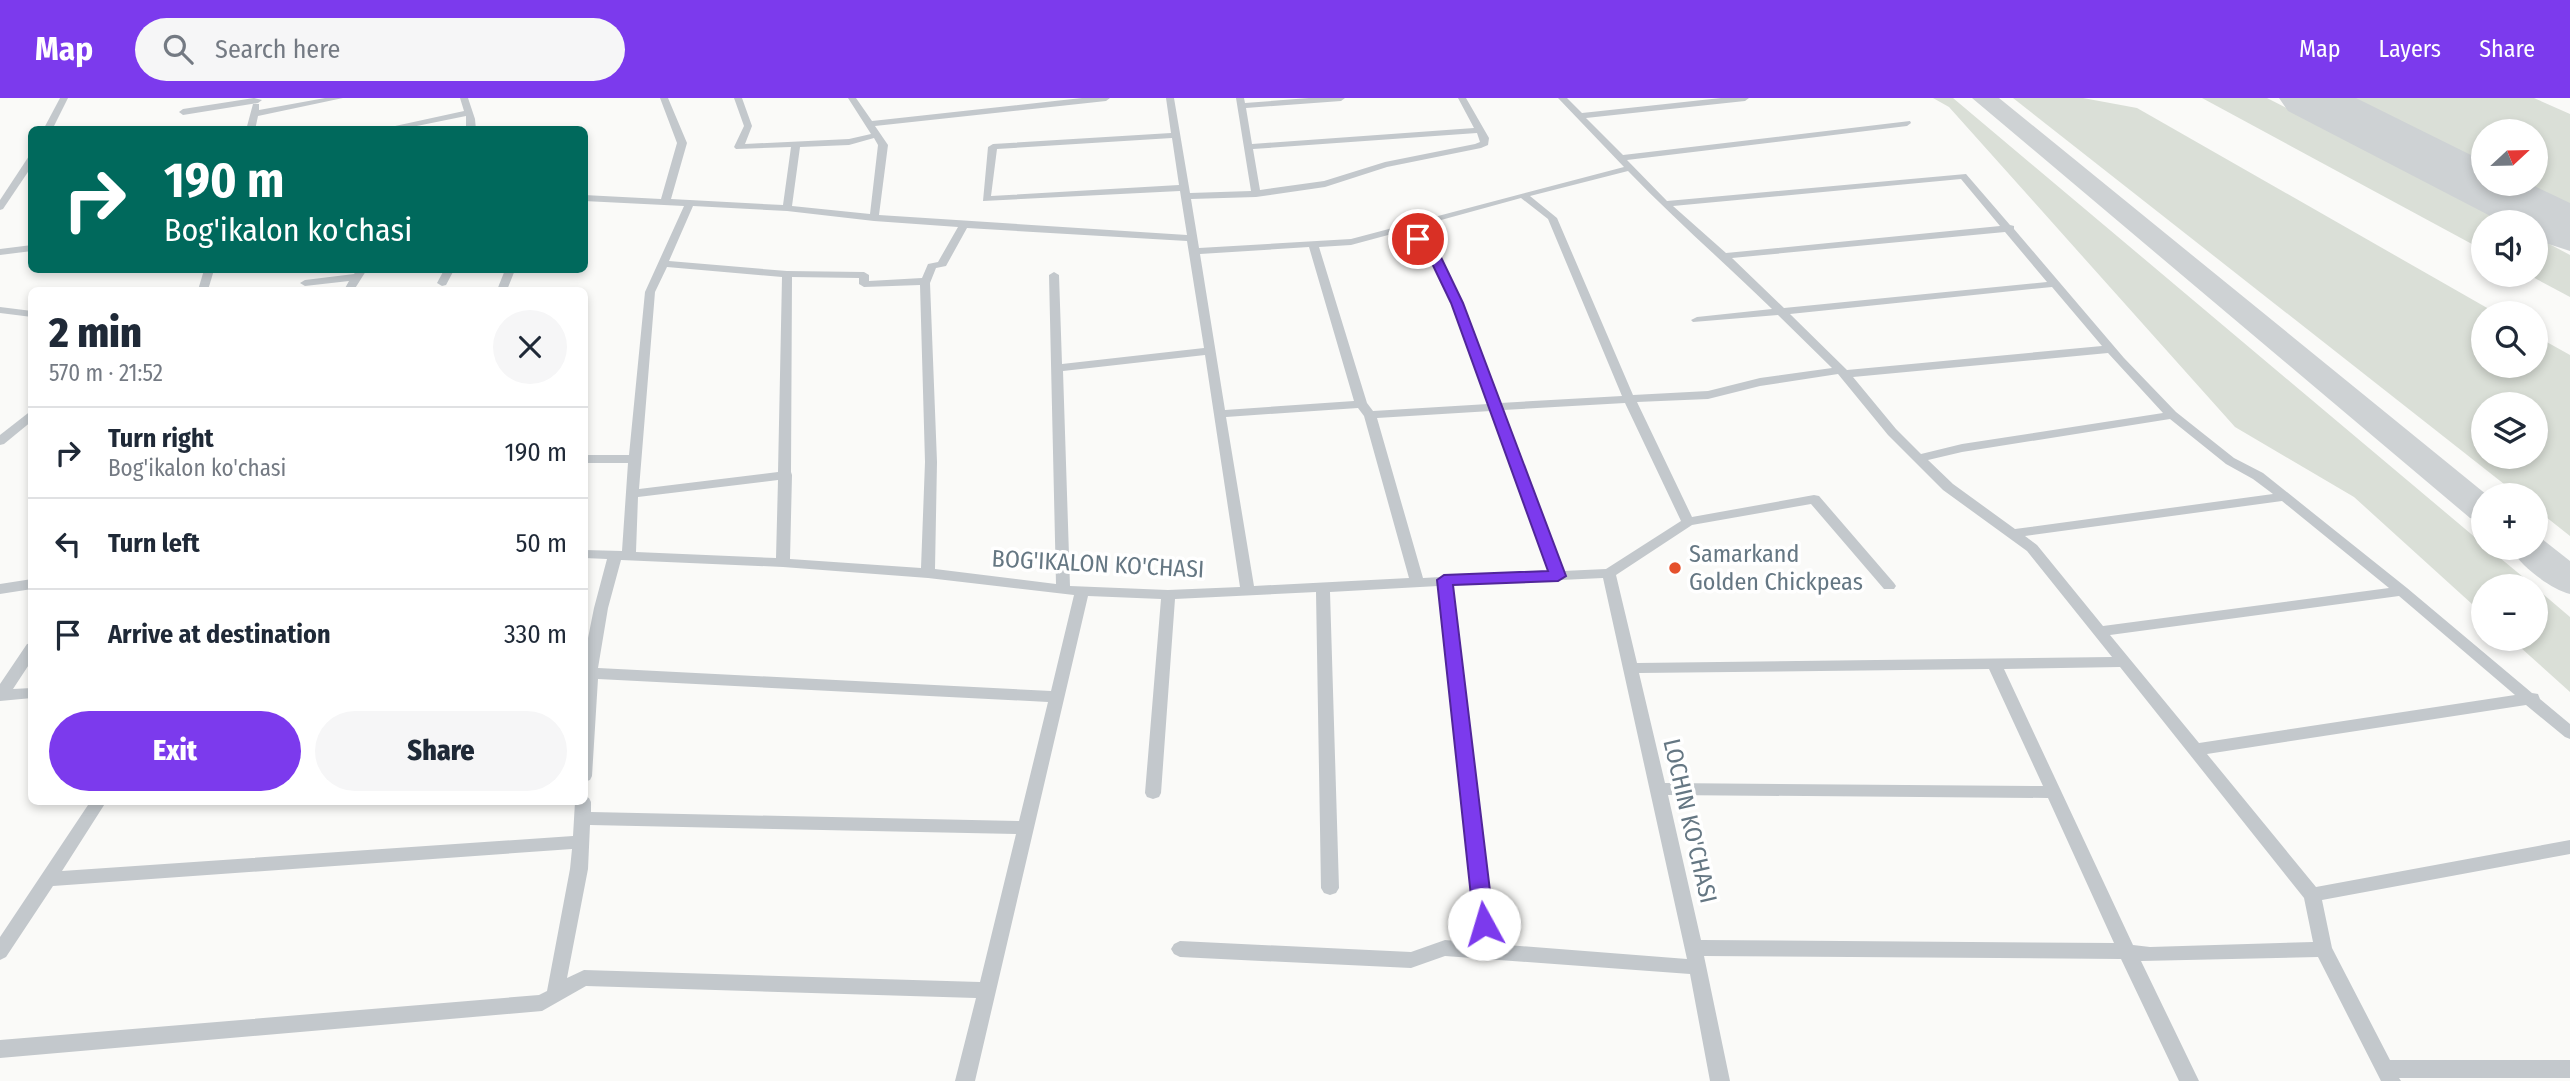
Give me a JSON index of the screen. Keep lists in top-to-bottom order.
{
  "streets": {
    "street": ["BOG'IKALON KO'CHASI", "LOCHIN KO'CHASI"]
  },
  "crossings": [
    ["BOG'IKALON KO'CHASI", "LOCHIN KO'CHASI"]
  ],
  "places": ["Samarkand Golden Chickpeas"],
  "north": "right",
  "page": {
    "header": "Map",
    "search": "Search here",
    "nav": ["Map", "Layers", "Share"],
    "map_buttons": ["+", "−"],
    "turn": ["190 m", "Bog'ikalon ko'chasi"],
    "heading": ["2 min", "570 m · 21:52"],
    "list": [
      {
        "name": "Turn right",
        "note": "Bog'ikalon ko'chasi",
        "value": "190 m"
      },
      {
        "name": "Turn left",
        "value": "50 m"
      },
      {
        "name": "Arrive at destination",
        "value": "330 m"
      }
    ],
    "buttons": ["Exit", "Share"]
  }
}
